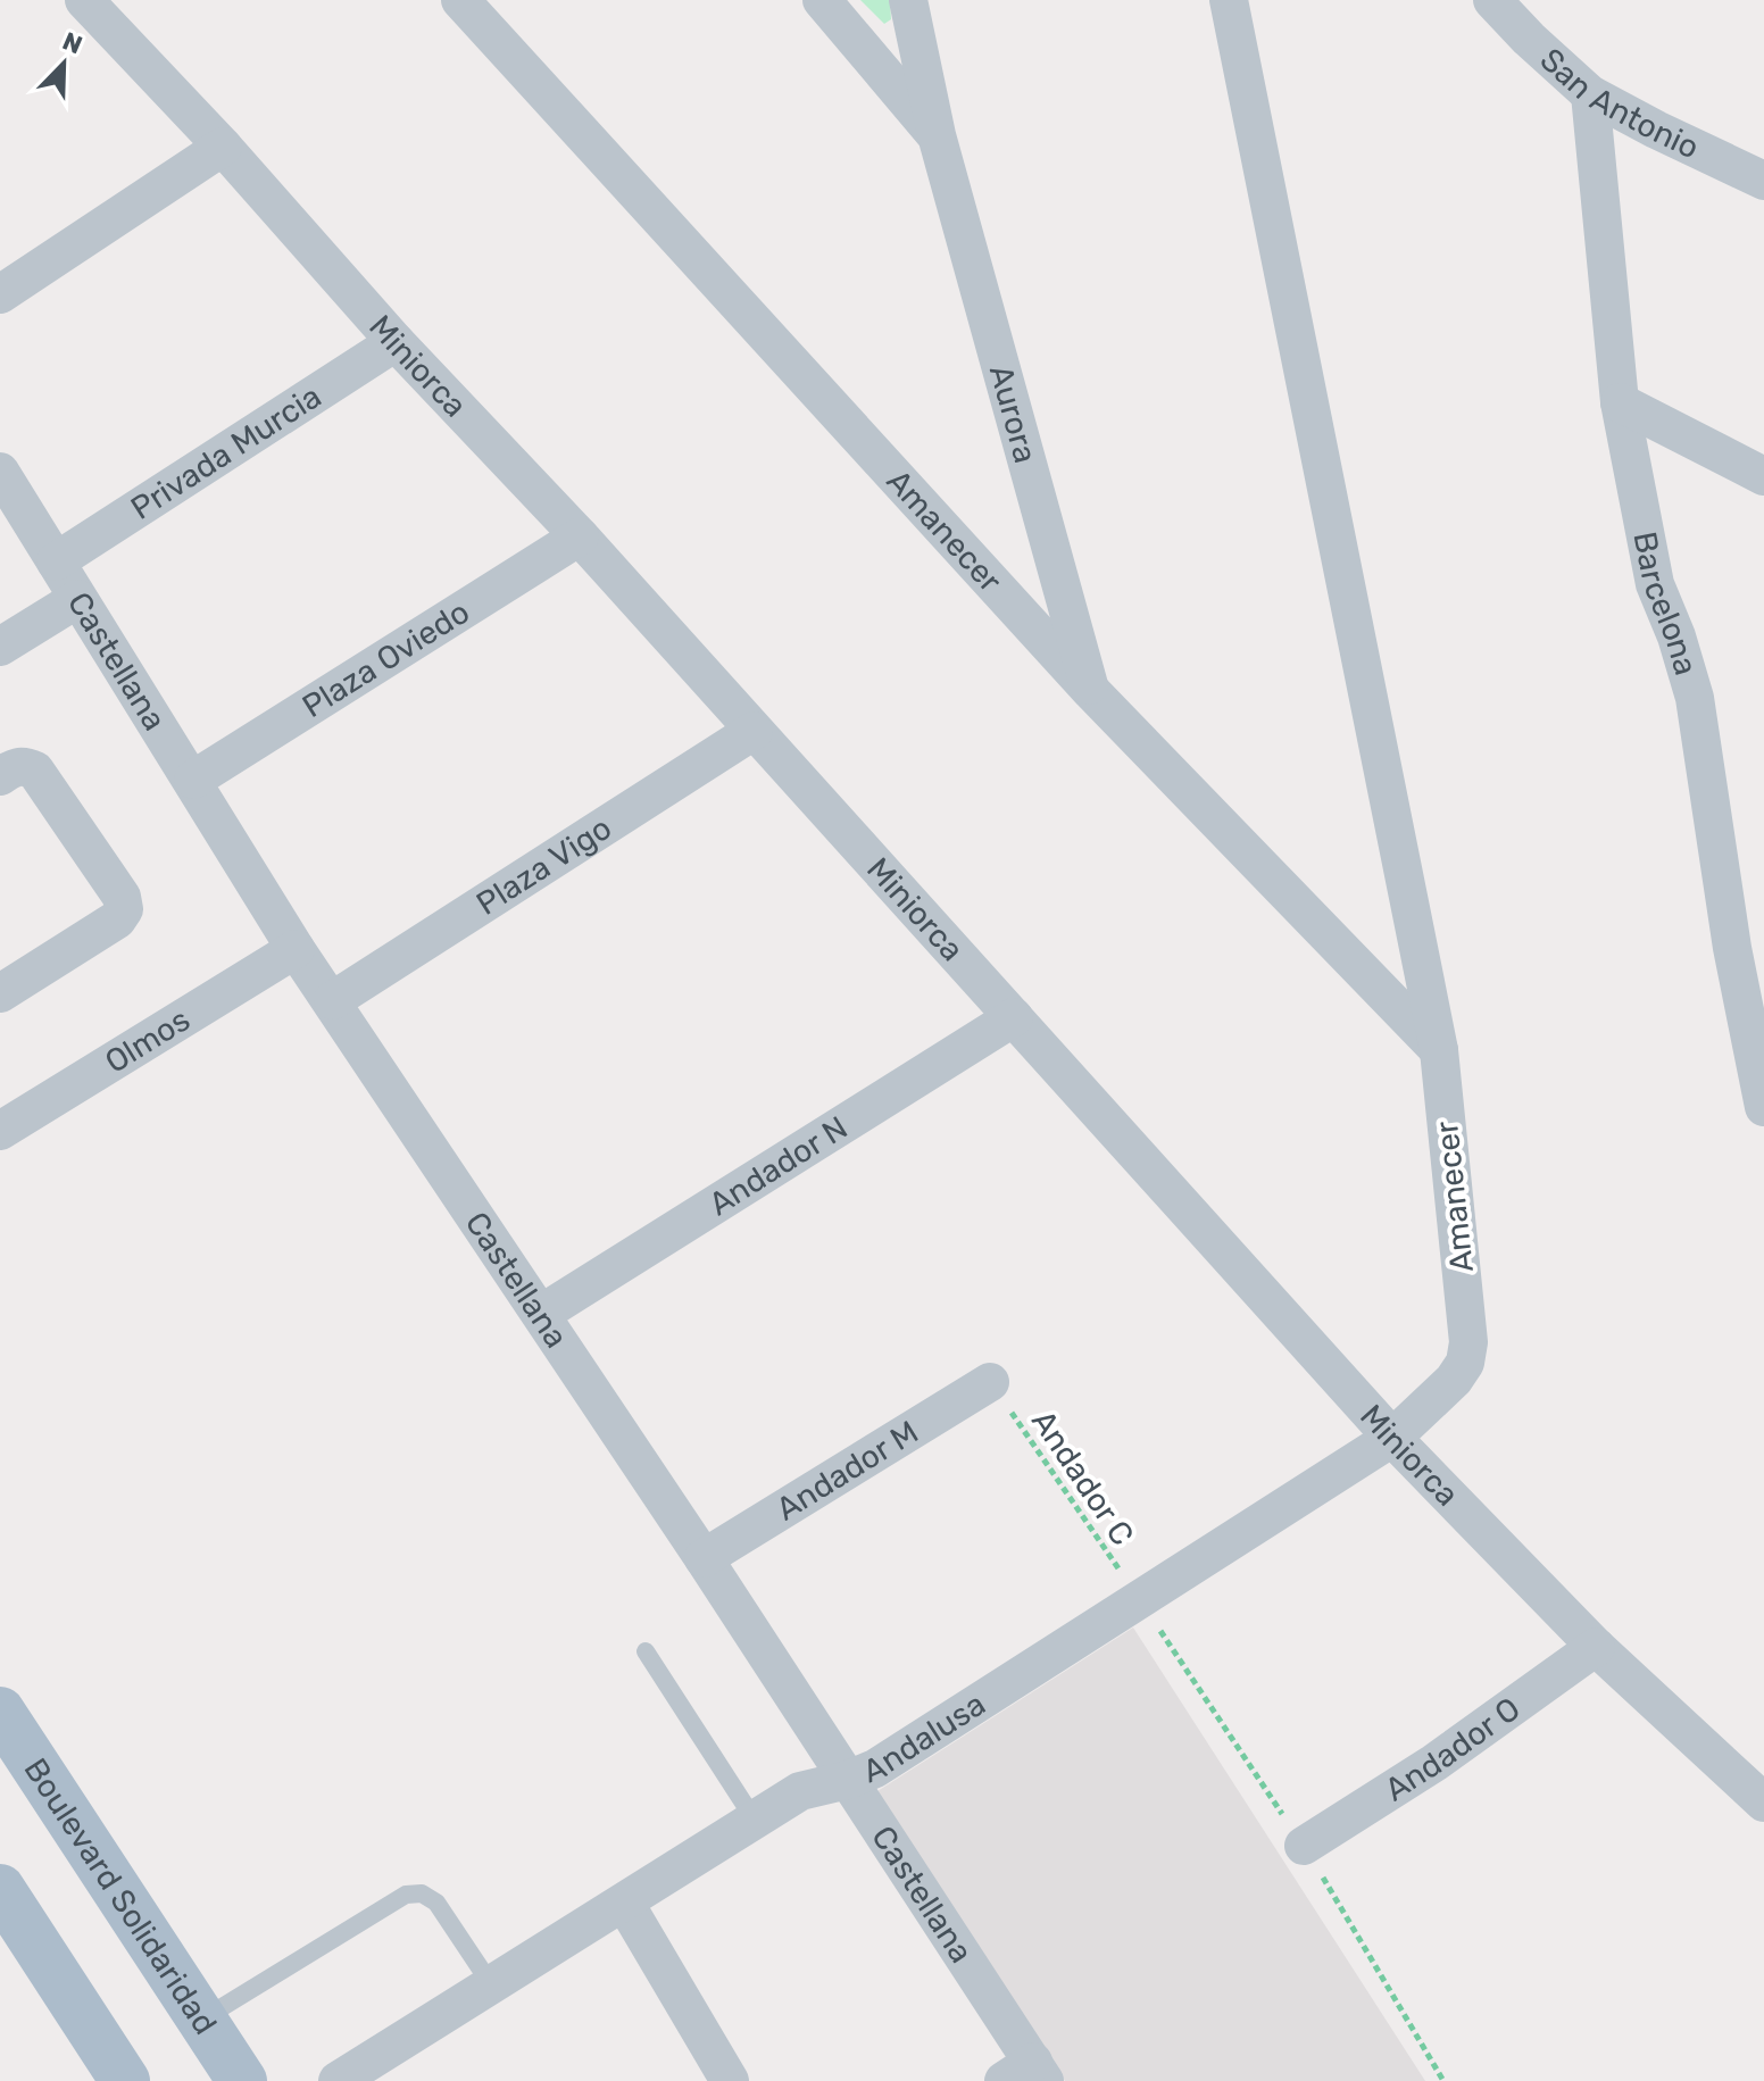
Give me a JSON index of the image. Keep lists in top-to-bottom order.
{
  "streets": {
    "main road": ["Boulevard Solidaridad"],
    "street": [
      "San Antonio",
      "Miniorca",
      "Aurora",
      "Privada Murcia",
      "Amanecer",
      "Barcelona",
      "Plaza Oviedo",
      "Castellana",
      "Plaza Vigo",
      "Olmos",
      "Andador N",
      "Andador M",
      "Andalusa",
      "Andador O"
    ],
    "path": ["Andador C"]
  },
  "crossings": [
    ["San Antonio", "Barcelona"],
    ["Miniorca", "Privada Murcia"],
    ["Miniorca", "Plaza Oviedo"],
    ["Miniorca", "Plaza Vigo"],
    ["Miniorca", "Andador N"],
    ["Miniorca", "Andalusa"],
    ["Miniorca", "Andador O"],
    ["Aurora", "Amanecer"],
    ["Privada Murcia", "Castellana"],
    ["Amanecer", "Andalusa"],
    ["Plaza Oviedo", "Castellana"],
    ["Castellana", "Plaza Vigo"],
    ["Castellana", "Olmos"],
    ["Castellana", "Andador N"],
    ["Castellana", "Andador M"],
    ["Castellana", "Andalusa"],
    ["Andador M", "Andador C"],
    ["Andador C", "Andalusa"]
  ],
  "north": "top right"
}
